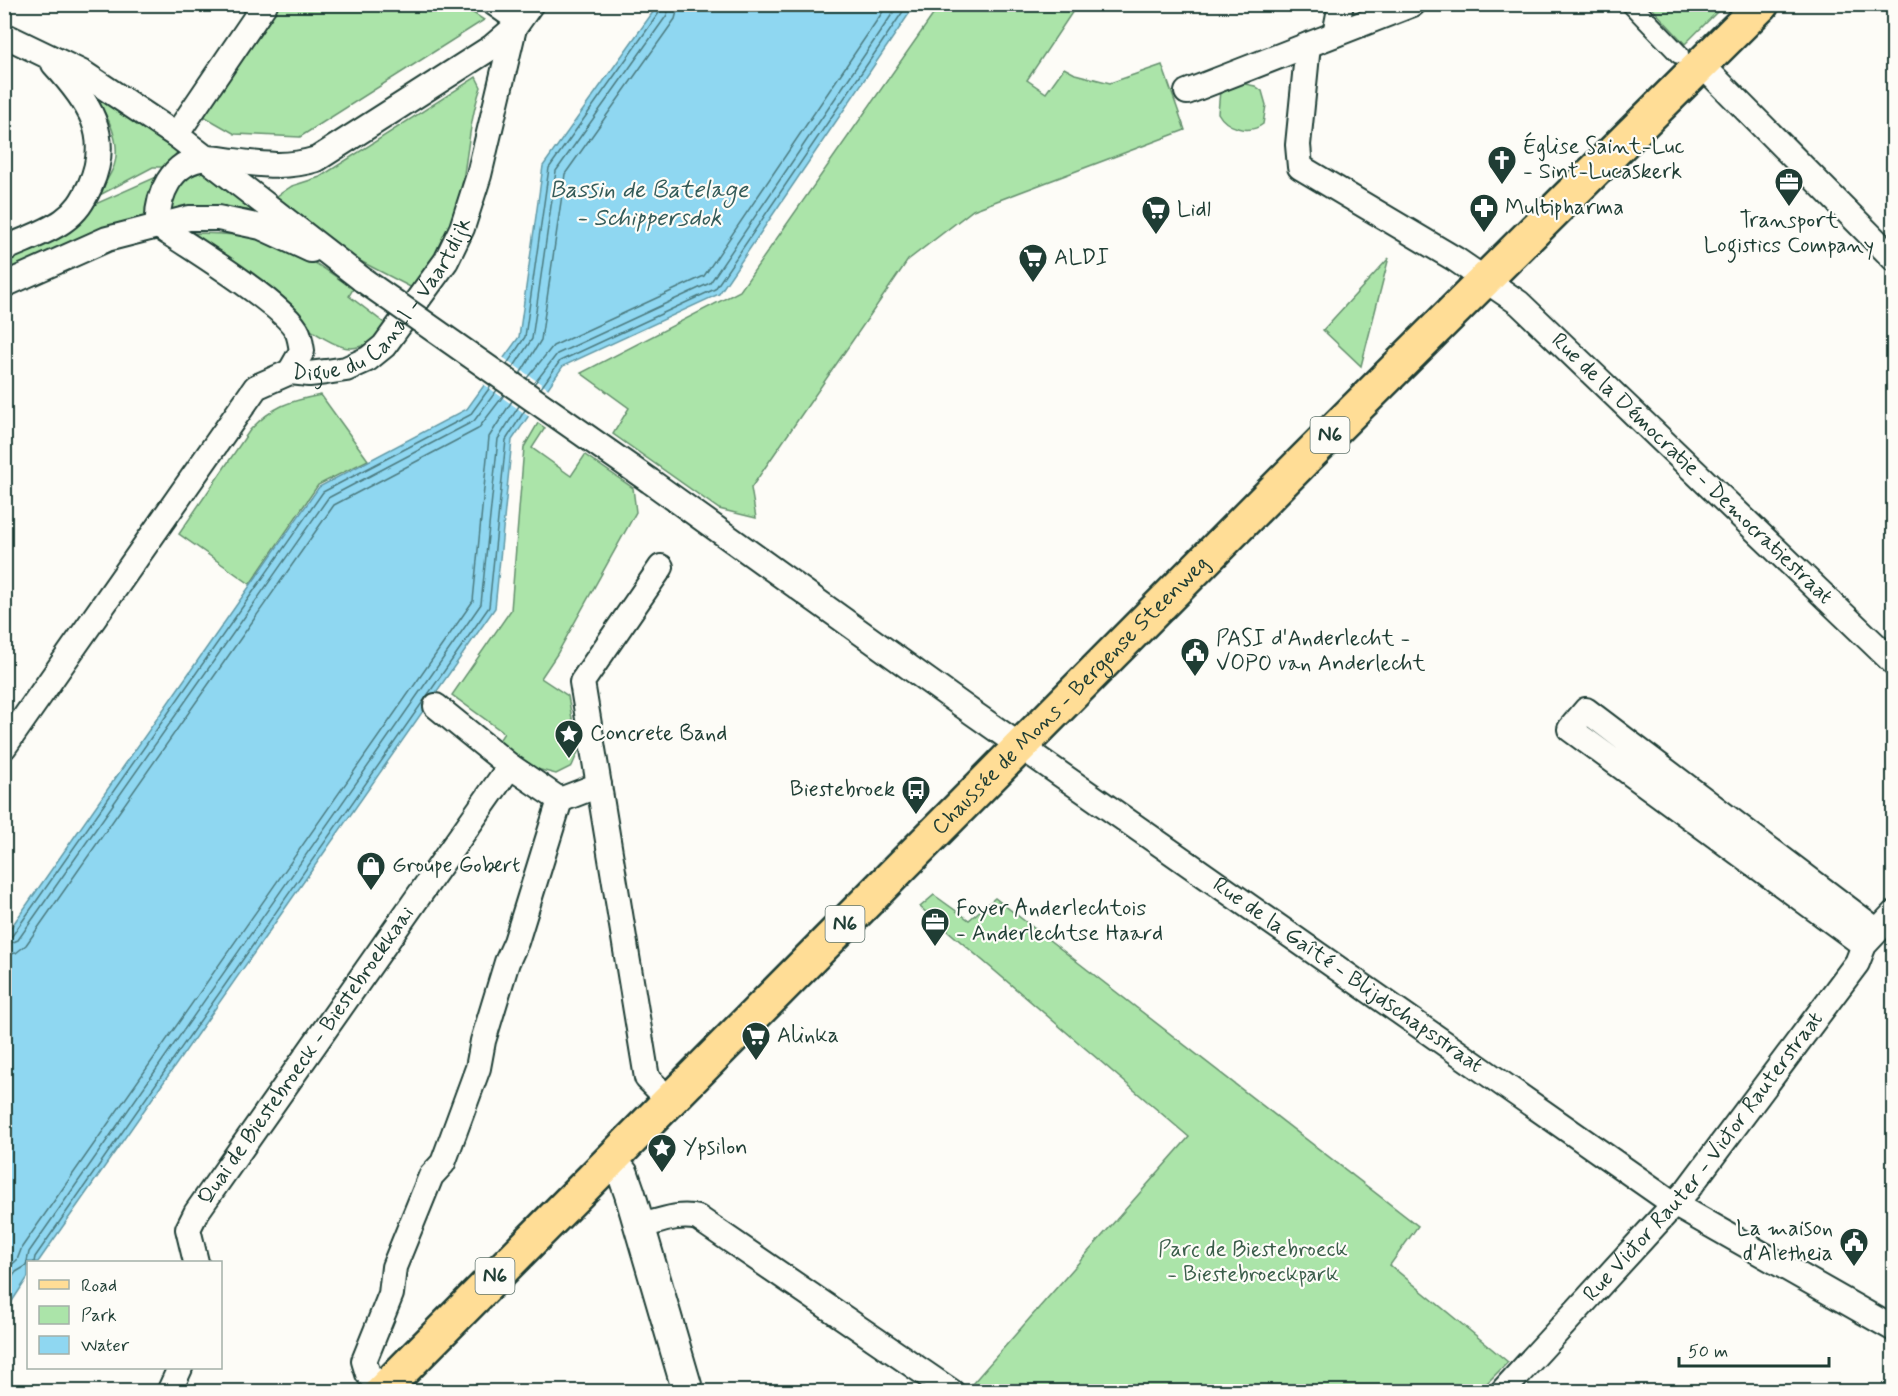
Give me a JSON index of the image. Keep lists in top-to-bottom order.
{
  "streets": {
    "main road": ["N6", "Chaussée de Mons - Bergense Steenweg"],
    "street": [
      "Digue du Canal - Vaartdijk",
      "Rue de la Démocratie - Democratiestraat",
      "Rue de la Gaîté - Blijdschapsstraat",
      "Quai de Biestebroeck - Biestebroekkaai",
      "Rue Victor Rauter - Victor Rauterstraat"
    ]
  },
  "crossings": [
    ["Rue de la Démocratie - Democratiestraat", "Chaussée de Mons - Bergense Steenweg"],
    ["Chaussée de Mons - Bergense Steenweg", "Rue de la Gaîté - Blijdschapsstraat"],
    ["Rue de la Gaîté - Blijdschapsstraat", "Rue Victor Rauter - Victor Rauterstraat"]
  ],
  "water": ["Bassin de Batelage - Schippersdok"],
  "parks": ["Parc de Biestebroeck - Biestebroeckpark"],
  "places": {
    "church": ["Église Saint-Luc - Sint-Lucaskerk"],
    "office": ["Transport Logistics Company", "Foyer Anderlechtois - Anderlechtse Haard"],
    "pharmacy": ["Multipharma"],
    "supermarket": ["Lidl", "ALDI", "Alinka"],
    "public building": ["PASI d'Anderlecht - VOPO van Anderlecht", "La maison d'Aletheia"],
    "place": ["Concrete Band", "Ypsilon"],
    "bus stop": ["Biestebroek"],
    "shop": ["Groupe Gobert"]
  },
  "legend": ["Road", "Park", "Water"],
  "scale_bar": "50 m"
}
